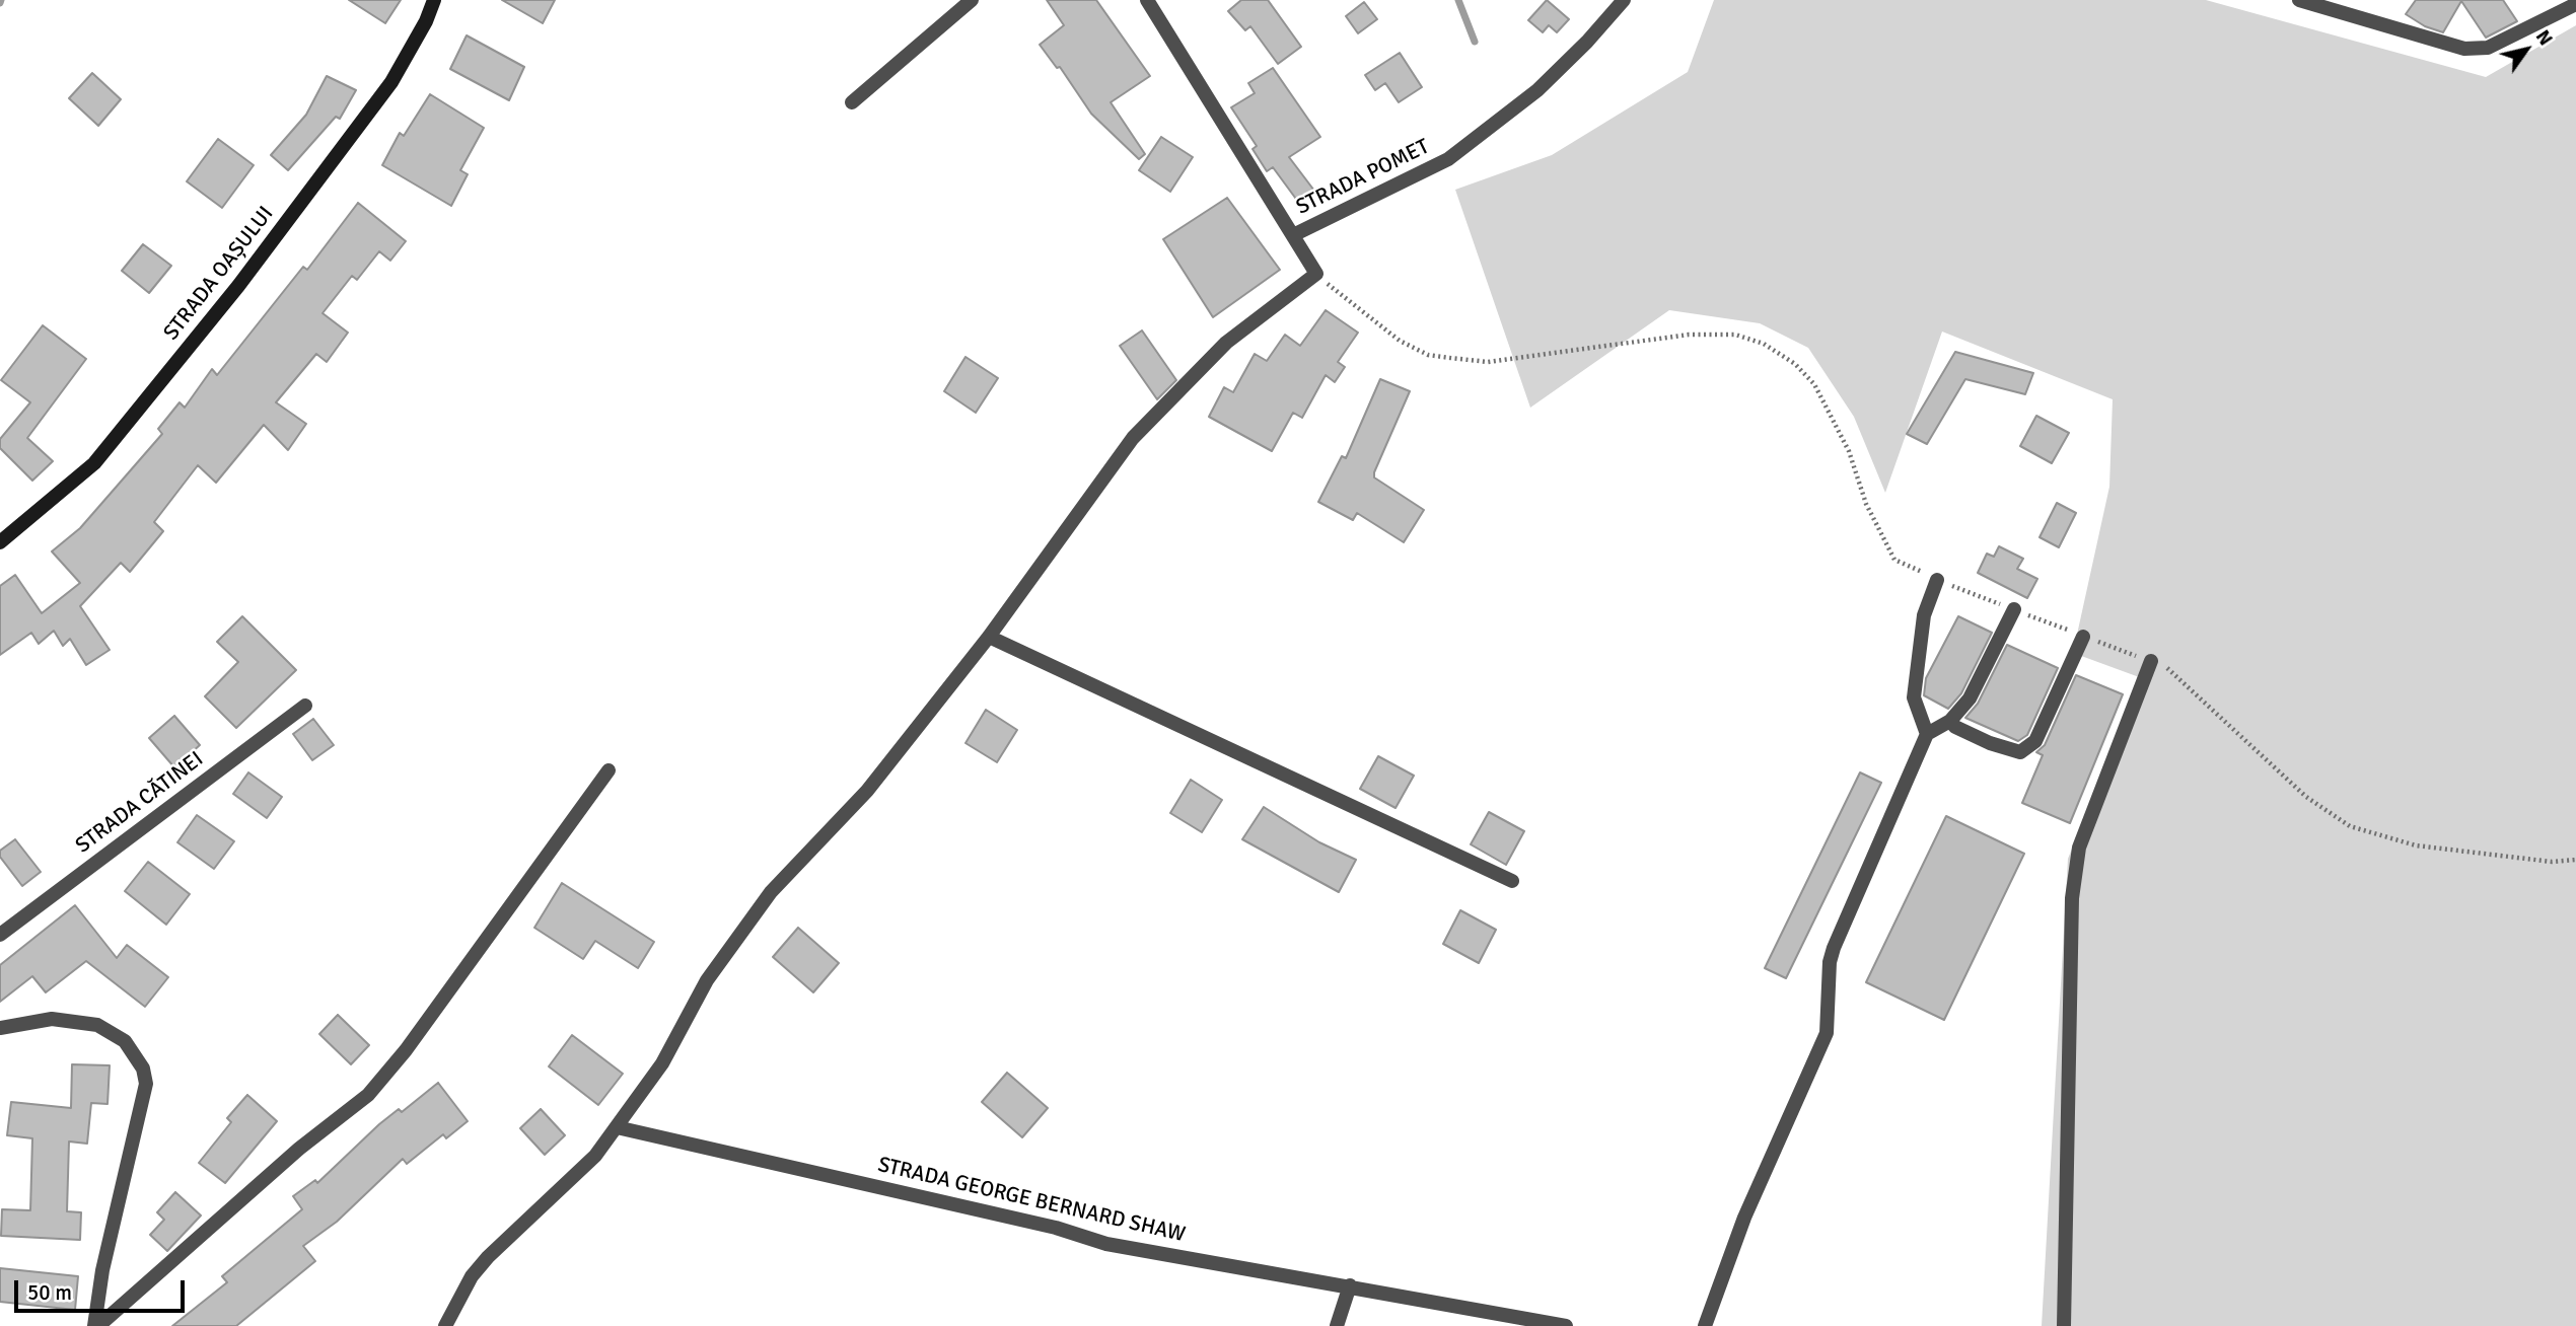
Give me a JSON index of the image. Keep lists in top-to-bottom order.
{
  "streets": {
    "main road": ["STRADA OAȘULUI"],
    "street": ["STRADA POMET", "STRADA CĂTINEI", "STRADA GEORGE BERNARD SHAW"]
  },
  "scale_bar": "50 m",
  "north": "top right"
}
